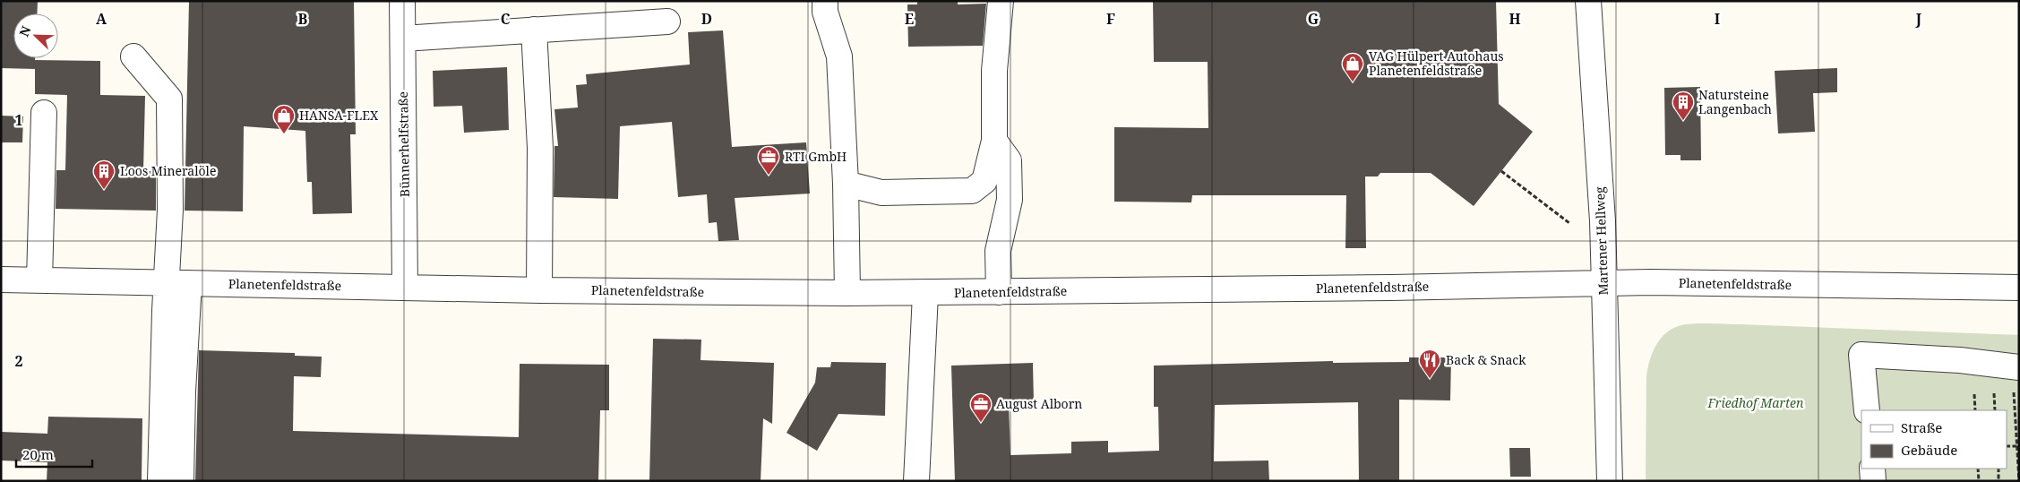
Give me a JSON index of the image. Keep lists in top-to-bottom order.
{
  "streets": {
    "street": ["Bünnerhelfstraße", "Martener Hellweg", "Planetenfeldstraße"]
  },
  "crossings": [
    ["Bünnerhelfstraße", "Planetenfeldstraße"],
    ["Martener Hellweg", "Planetenfeldstraße"]
  ],
  "parks": ["Friedhof Marten"],
  "places": {
    "shop": ["VAG Hülpert Autohaus Planetenfeldstraße", "HANSA-FLEX"],
    "building": ["Natursteine Langenbach", "Loos Mineralöle"],
    "office": ["RTI GmbH", "August Alborn"],
    "restaurant": ["Back & Snack"]
  },
  "legend": ["Straße", "Gebäude"],
  "scale_bar": "20 m",
  "north": "top left",
  "grid": {
    "columns": [
      "A",
      "B",
      "C",
      "D",
      "E",
      "F",
      "G",
      "H",
      "I",
      "J"
    ],
    "rows": ["1", "2"]
  }
}
